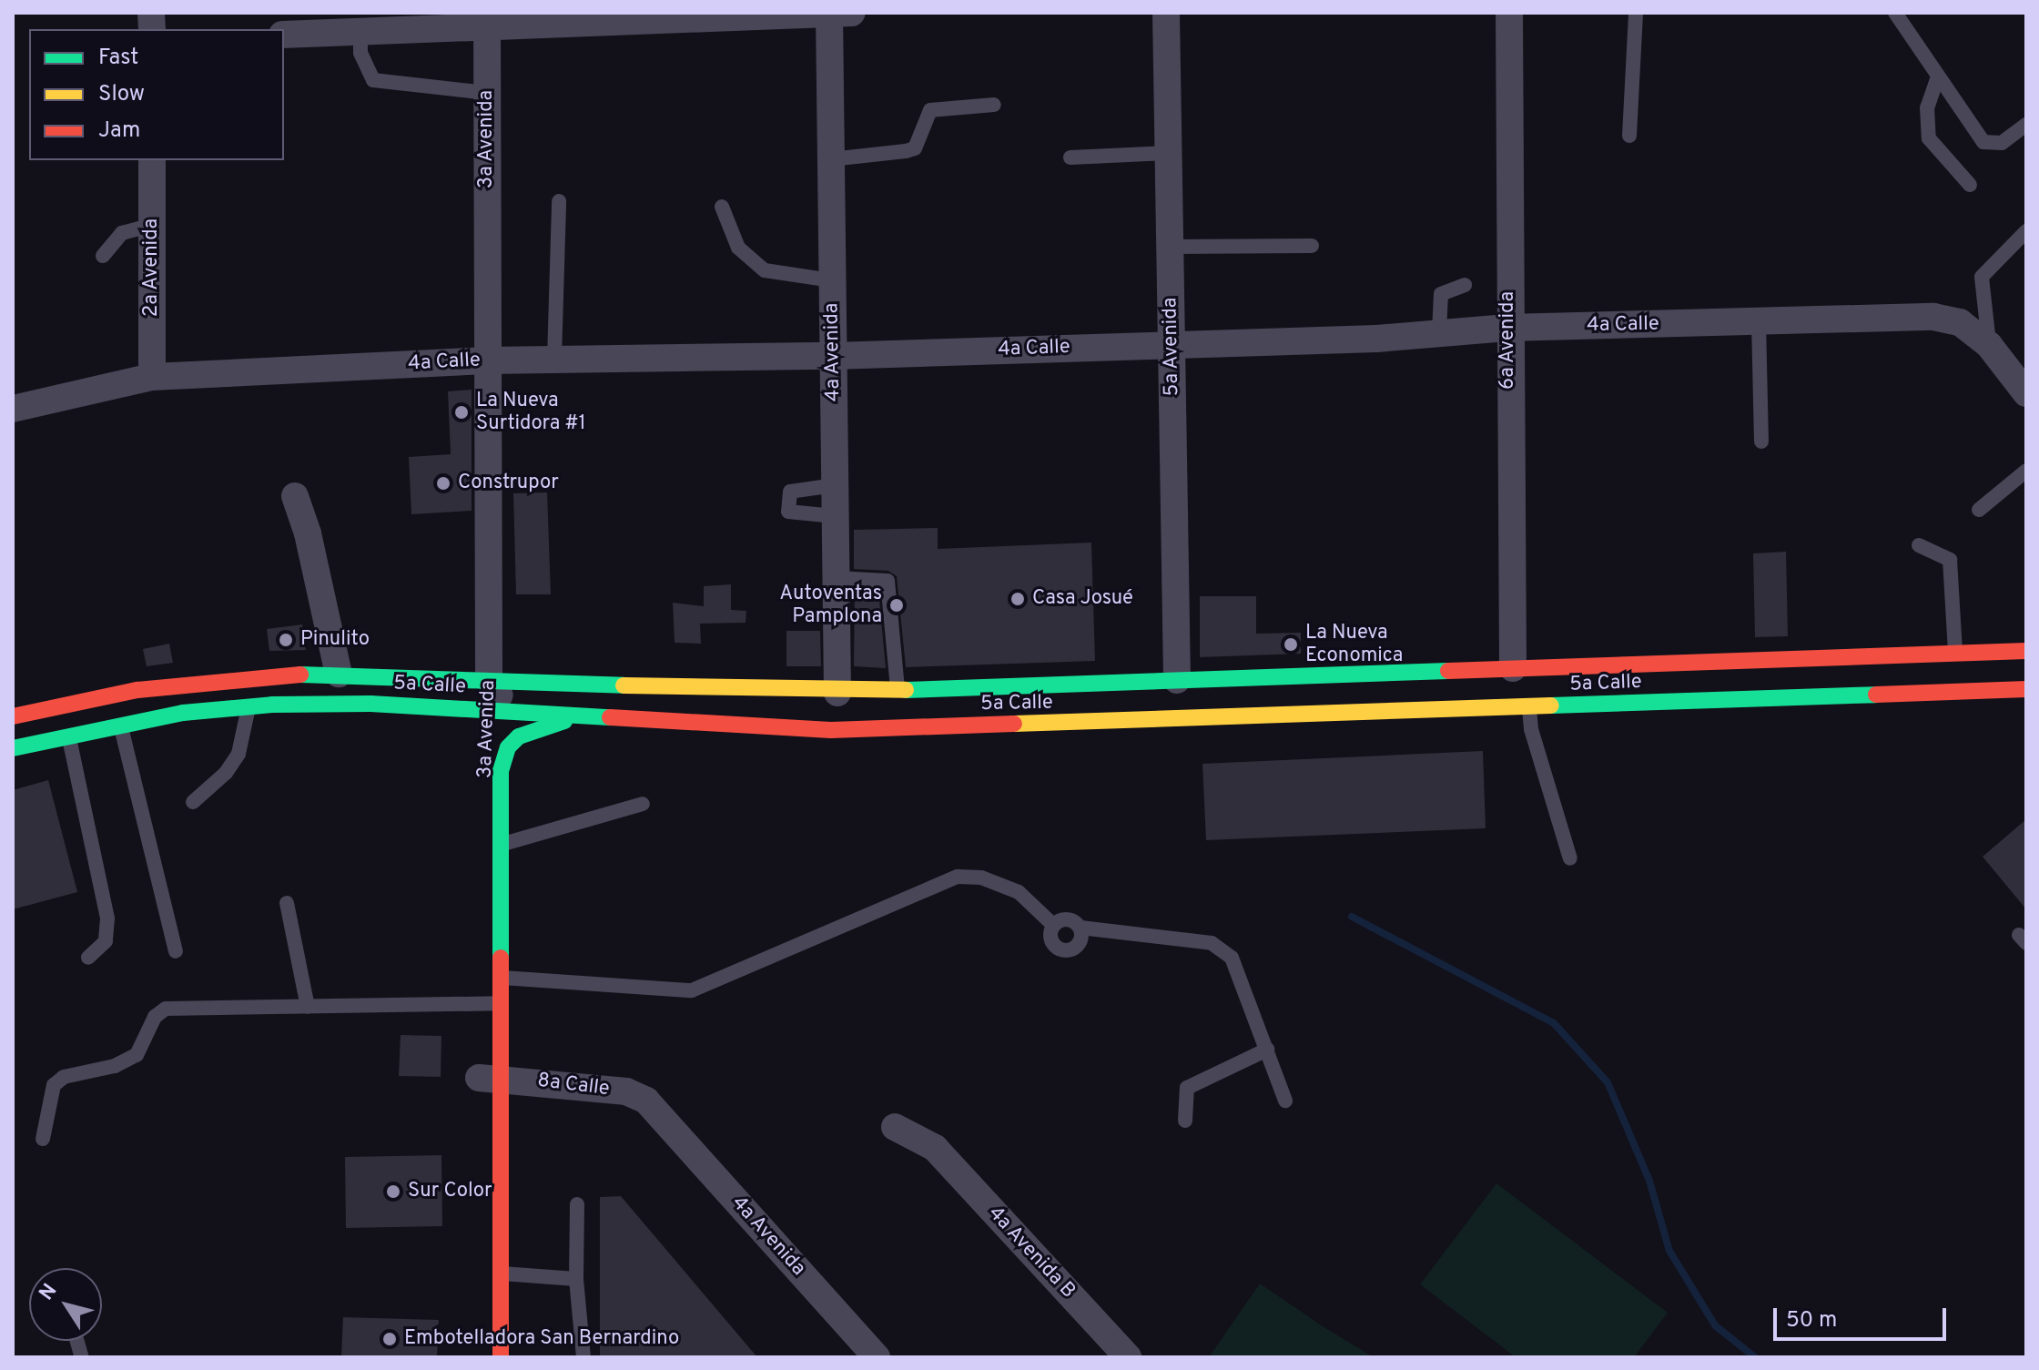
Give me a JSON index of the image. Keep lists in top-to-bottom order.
{
  "streets": {
    "main road": ["3a Avenida", "5a Calle"],
    "street": [
      "2a Avenida",
      "4a Calle",
      "6a Avenida",
      "5a Avenida",
      "4a Avenida",
      "8a Calle",
      "4a Avenida B"
    ]
  },
  "crossings": [
    ["3a Avenida", "4a Calle"],
    ["3a Avenida", "5a Calle"],
    ["3a Avenida", "8a Calle"],
    ["2a Avenida", "4a Calle"],
    ["4a Calle", "6a Avenida"],
    ["4a Calle", "5a Avenida"],
    ["4a Calle", "4a Avenida"],
    ["6a Avenida", "5a Calle"],
    ["5a Avenida", "5a Calle"],
    ["4a Avenida", "5a Calle"],
    ["4a Avenida", "8a Calle"]
  ],
  "places": [
    "La Nueva Surtidora #1",
    "Construpor",
    "Casa Josué",
    "Autoventas Pamplona",
    "Pinulito",
    "La Nueva Economica",
    "Sur Color",
    "Embotelladora San Bernardino"
  ],
  "legend": ["Fast", "Slow", "Jam"],
  "scale_bar": "50 m",
  "north": "top left"
}
